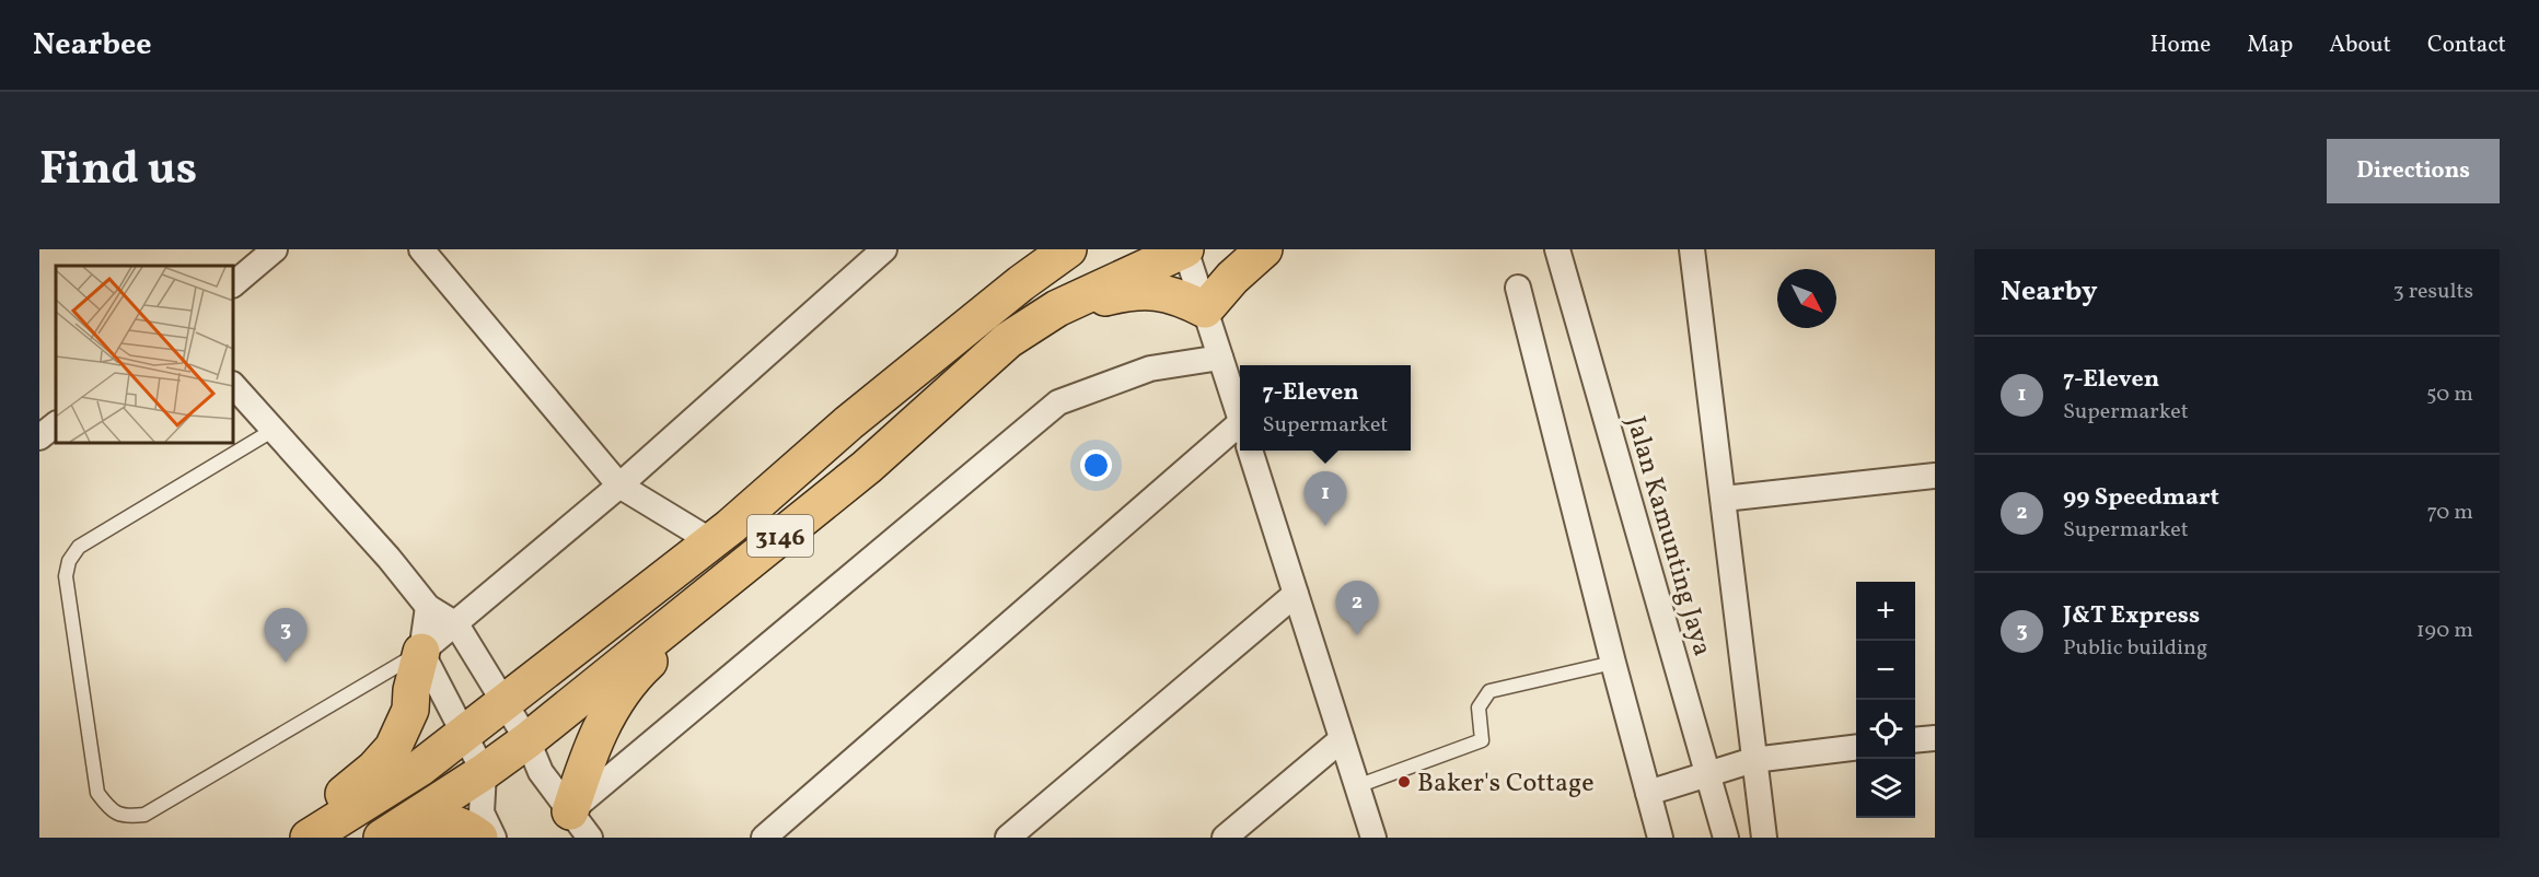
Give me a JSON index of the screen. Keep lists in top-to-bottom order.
{
  "streets": {
    "main road": ["3146"],
    "street": ["Jalan Kamunting Jaya"]
  },
  "places": ["Baker's Cottage"],
  "north": "bottom right",
  "page": {
    "header": "Nearbee",
    "nav": [
      "Home",
      "Map",
      "About",
      "Contact"
    ],
    "title": "Find us",
    "buttons": "Directions",
    "heading": ["Nearby", "3 results"],
    "list": [
      {
        "mark": "1",
        "name": "7-Eleven",
        "note": "Supermarket",
        "value": "50 m"
      },
      {
        "mark": "2",
        "name": "99 Speedmart",
        "note": "Supermarket",
        "value": "70 m"
      },
      {
        "mark": "3",
        "name": "J&T Express",
        "note": "Public building",
        "value": "190 m"
      }
    ],
    "popup": ["7-Eleven", "Supermarket"],
    "pins": ["1", "2", "3"],
    "map_buttons": ["+", "−"]
  }
}
